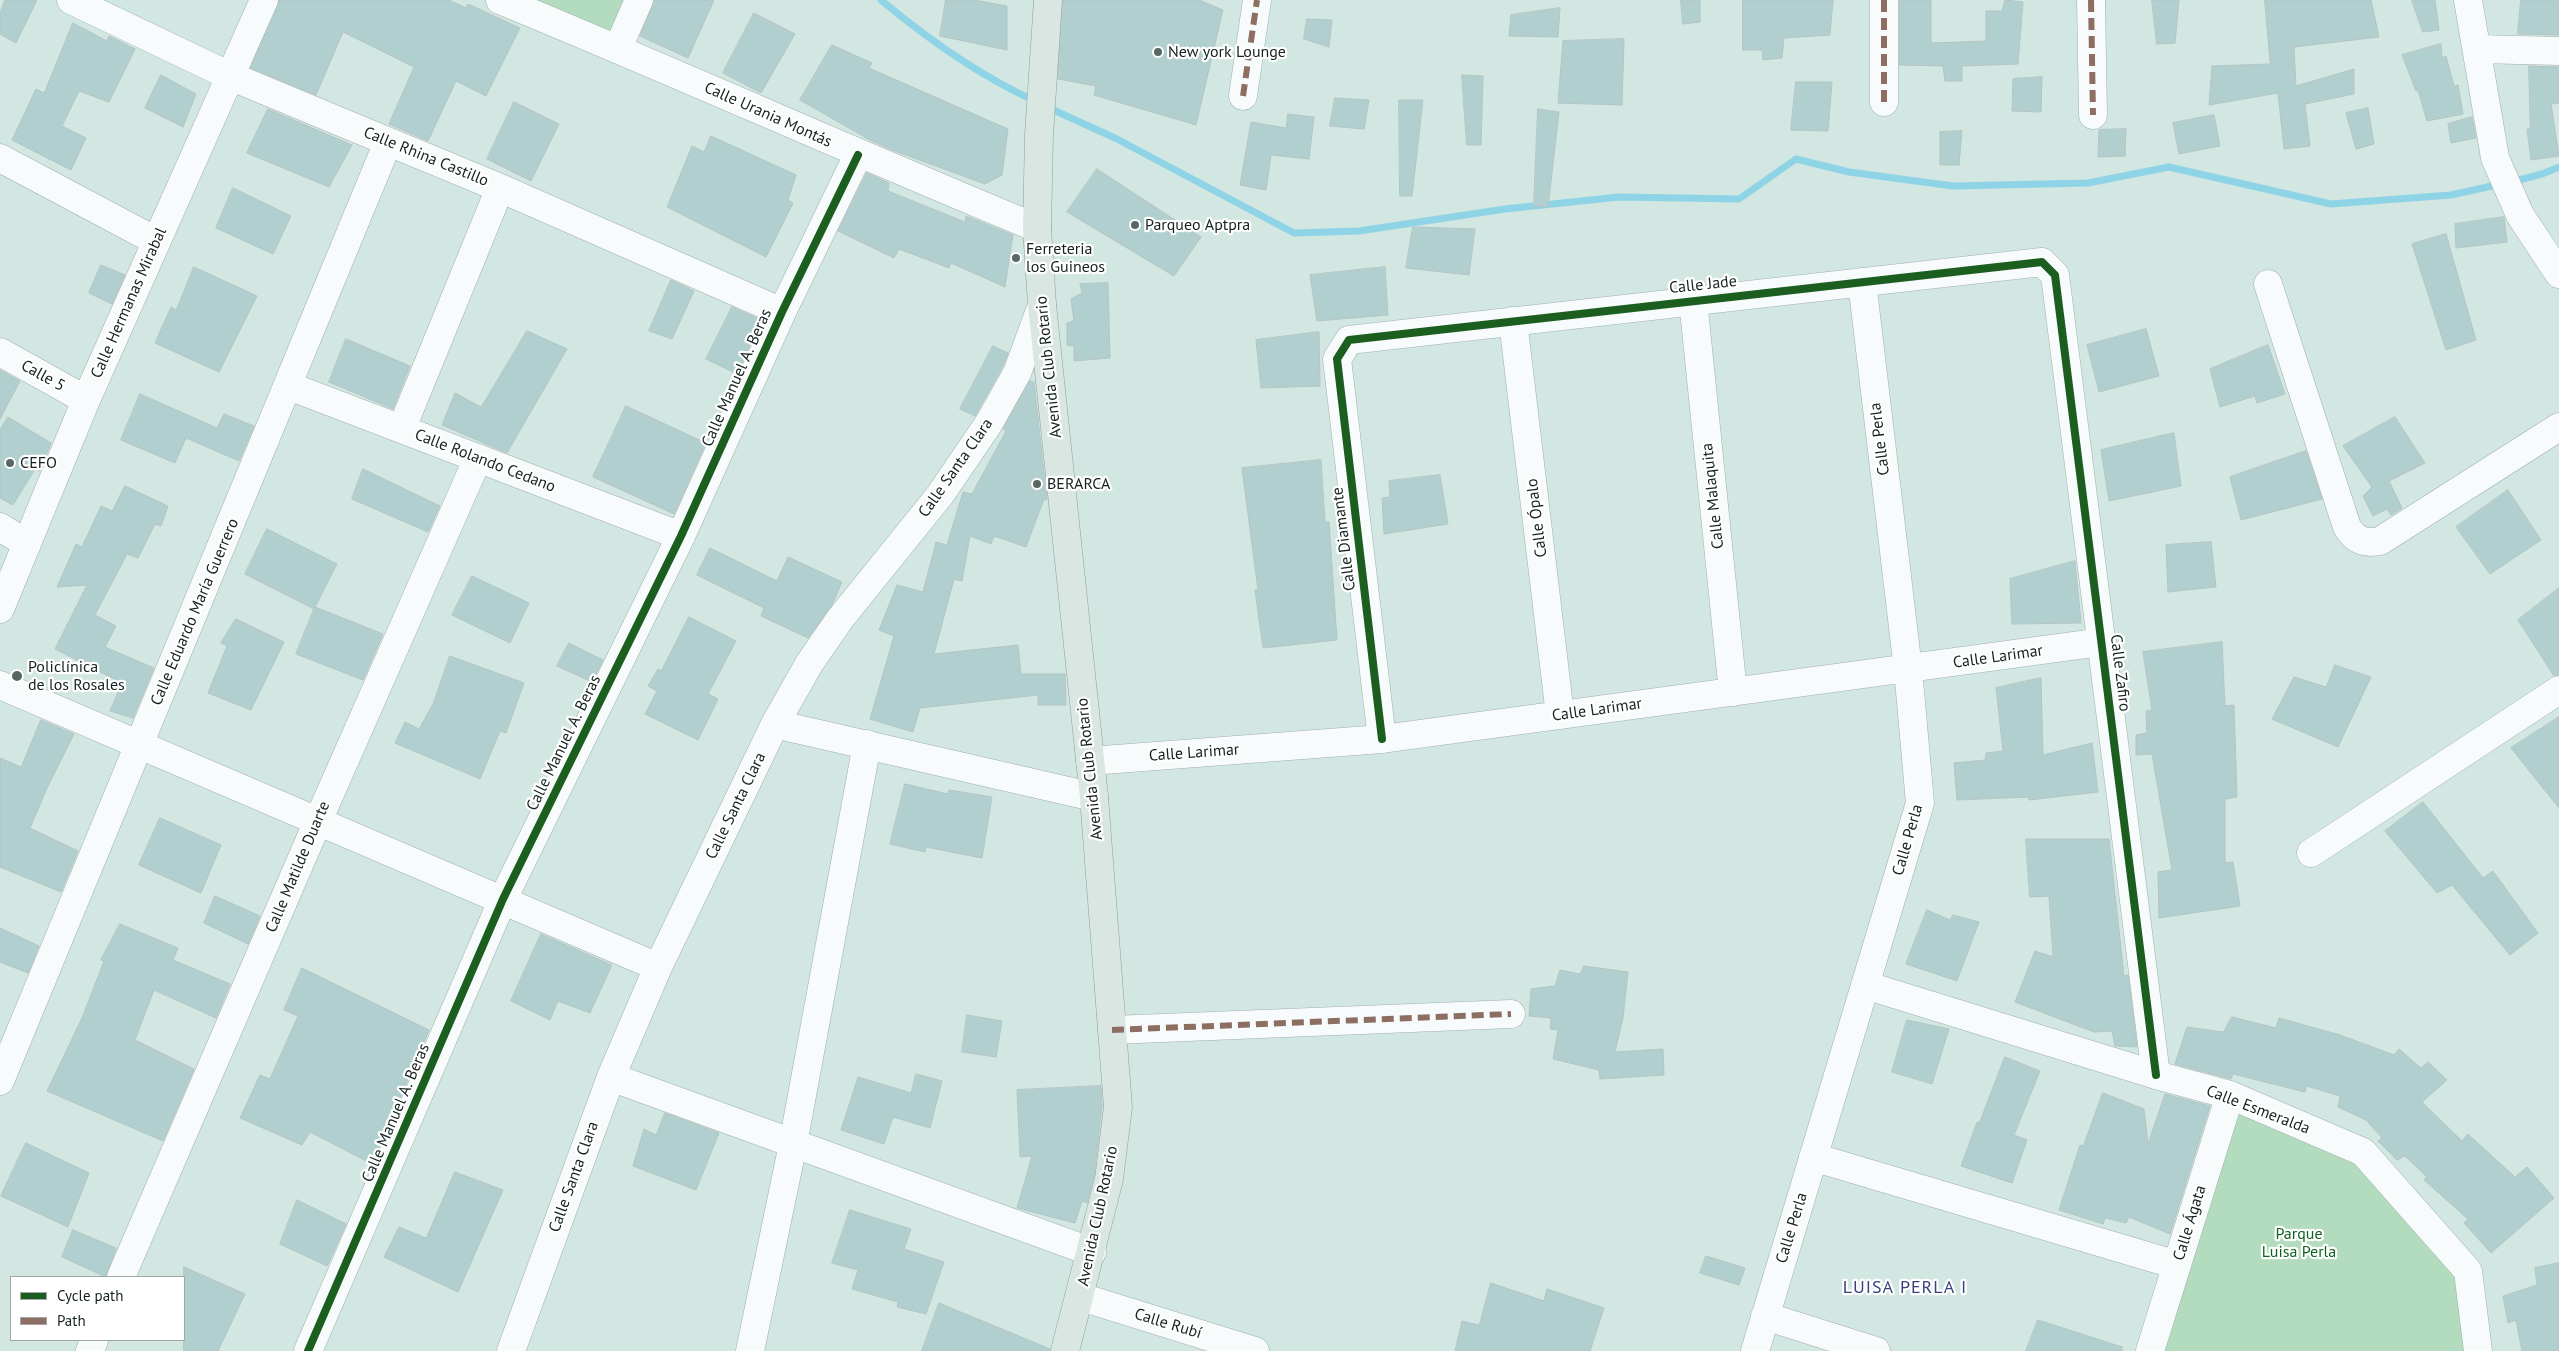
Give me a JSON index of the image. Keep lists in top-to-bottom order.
{
  "streets": {
    "main road": ["Avenida Club Rotario"],
    "street": [
      "Calle Urania Montás",
      "Calle Rhina Castillo",
      "Calle Jade",
      "Calle Hermanas Mirabal",
      "Calle 5",
      "Calle Manuel A. Beras",
      "Calle Perla",
      "Calle Rolando Cedano",
      "Calle Santa Clara",
      "Calle Malaquita",
      "Calle Ópalo",
      "Calle Diamante",
      "Calle Eduardo María Guerrero",
      "Calle Larimar",
      "Calle Zafiro",
      "Calle Matilde Duarte",
      "Calle Esmeralda",
      "Calle Ágata",
      "Calle Rubí"
    ]
  },
  "crossings": [
    ["Calle Urania Montás", "Avenida Club Rotario"],
    ["Calle Urania Montás", "Calle Manuel A. Beras"],
    ["Calle Rhina Castillo", "Calle Hermanas Mirabal"],
    ["Calle Rhina Castillo", "Calle Manuel A. Beras"],
    ["Calle Rhina Castillo", "Calle Eduardo María Guerrero"],
    ["Calle Jade", "Calle Perla"],
    ["Calle Jade", "Calle Malaquita"],
    ["Calle Jade", "Calle Ópalo"],
    ["Calle Jade", "Calle Diamante"],
    ["Calle Jade", "Calle Zafiro"],
    ["Calle Hermanas Mirabal", "Calle 5"],
    ["Avenida Club Rotario", "Calle Santa Clara"],
    ["Avenida Club Rotario", "Calle Larimar"],
    ["Avenida Club Rotario", "Calle Rubí"],
    ["Calle Manuel A. Beras", "Calle Rolando Cedano"],
    ["Calle Perla", "Calle Larimar"],
    ["Calle Perla", "Calle Esmeralda"],
    ["Calle Rolando Cedano", "Calle Eduardo María Guerrero"],
    ["Calle Rolando Cedano", "Calle Matilde Duarte"],
    ["Calle Malaquita", "Calle Larimar"],
    ["Calle Ópalo", "Calle Larimar"],
    ["Calle Diamante", "Calle Larimar"],
    ["Calle Larimar", "Calle Zafiro"],
    ["Calle Zafiro", "Calle Esmeralda"],
    ["Calle Esmeralda", "Calle Ágata"]
  ],
  "districts": ["LUISA PERLA I"],
  "parks": ["Parque Luisa Perla"],
  "places": [
    "New york Lounge",
    "Parqueo Aptpra",
    "Ferreteria los Guineos",
    "CEFO",
    "BERARCA",
    "Policlínica de los Rosales"
  ],
  "legend": ["Cycle path", "Path"]
}
